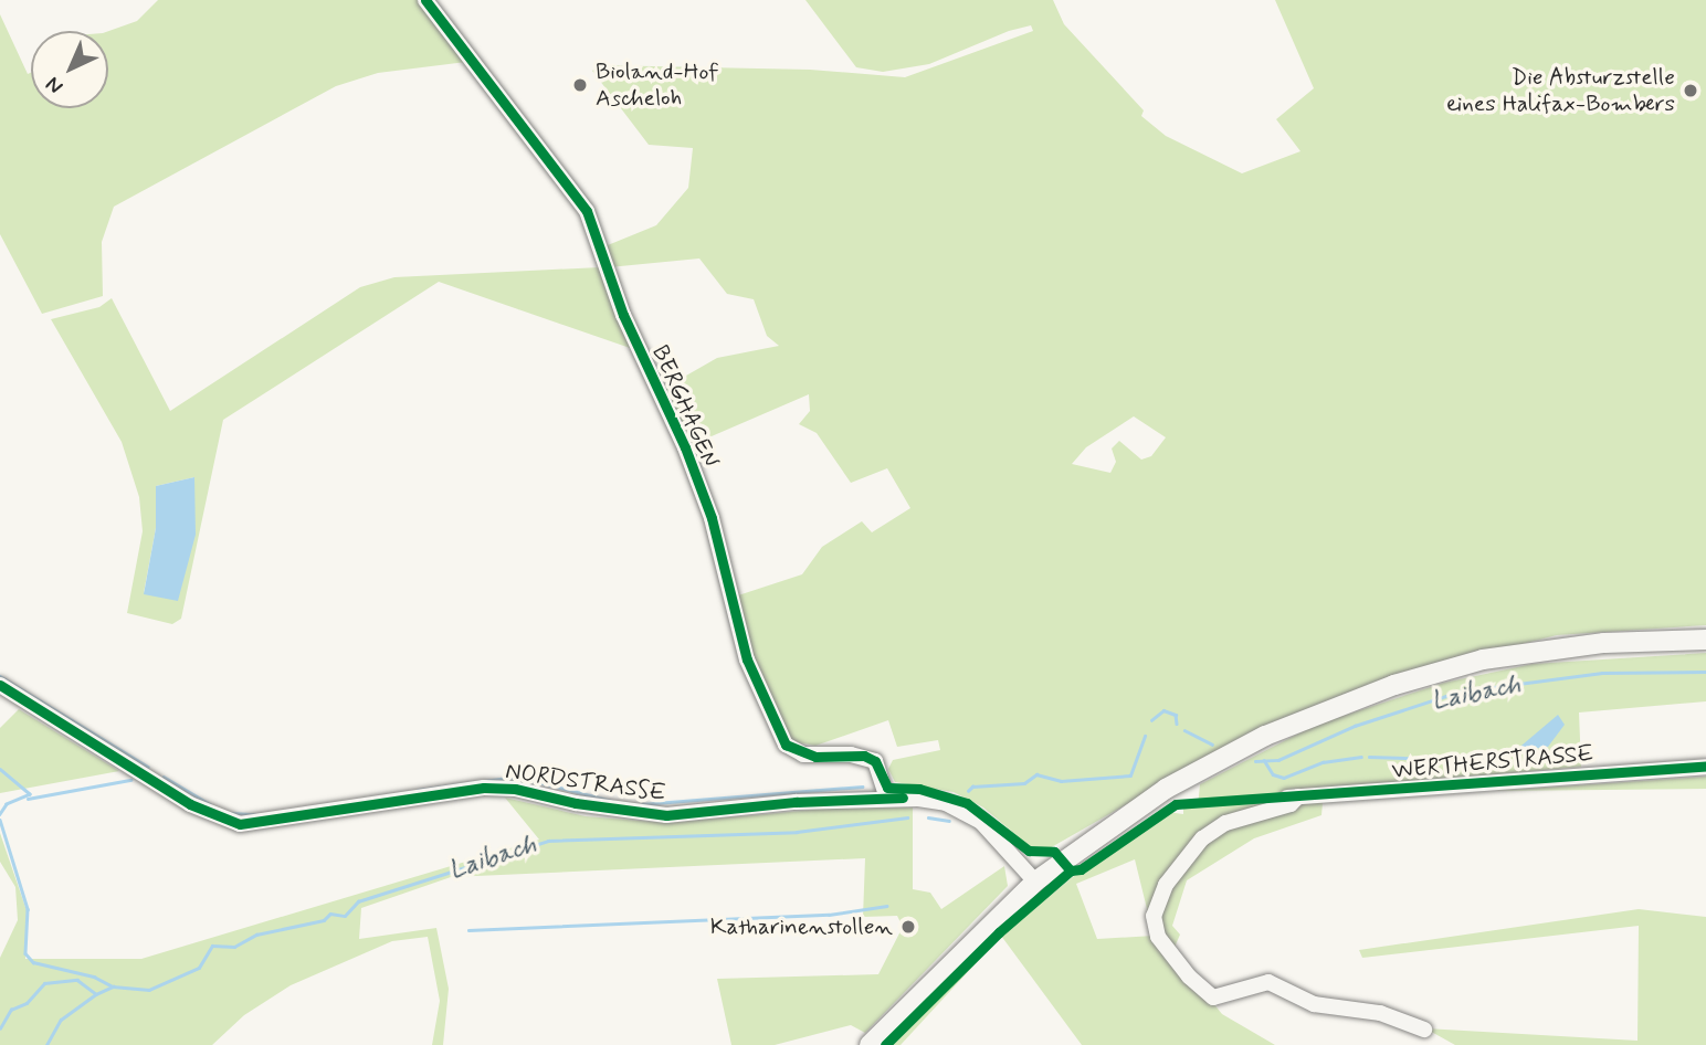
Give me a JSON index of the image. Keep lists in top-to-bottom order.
{
  "streets": {
    "street": ["BERGHAGEN", "WERTHERSTRASSE", "NORDSTRASSE"]
  },
  "crossings": [
    ["BERGHAGEN", "NORDSTRASSE"]
  ],
  "water": ["Laibach"],
  "places": ["Bioland-Hof Ascheloh", "Die Absturzstelle eines Halifax-Bombers", "Katharinenstollen"],
  "north": "bottom left"
}
